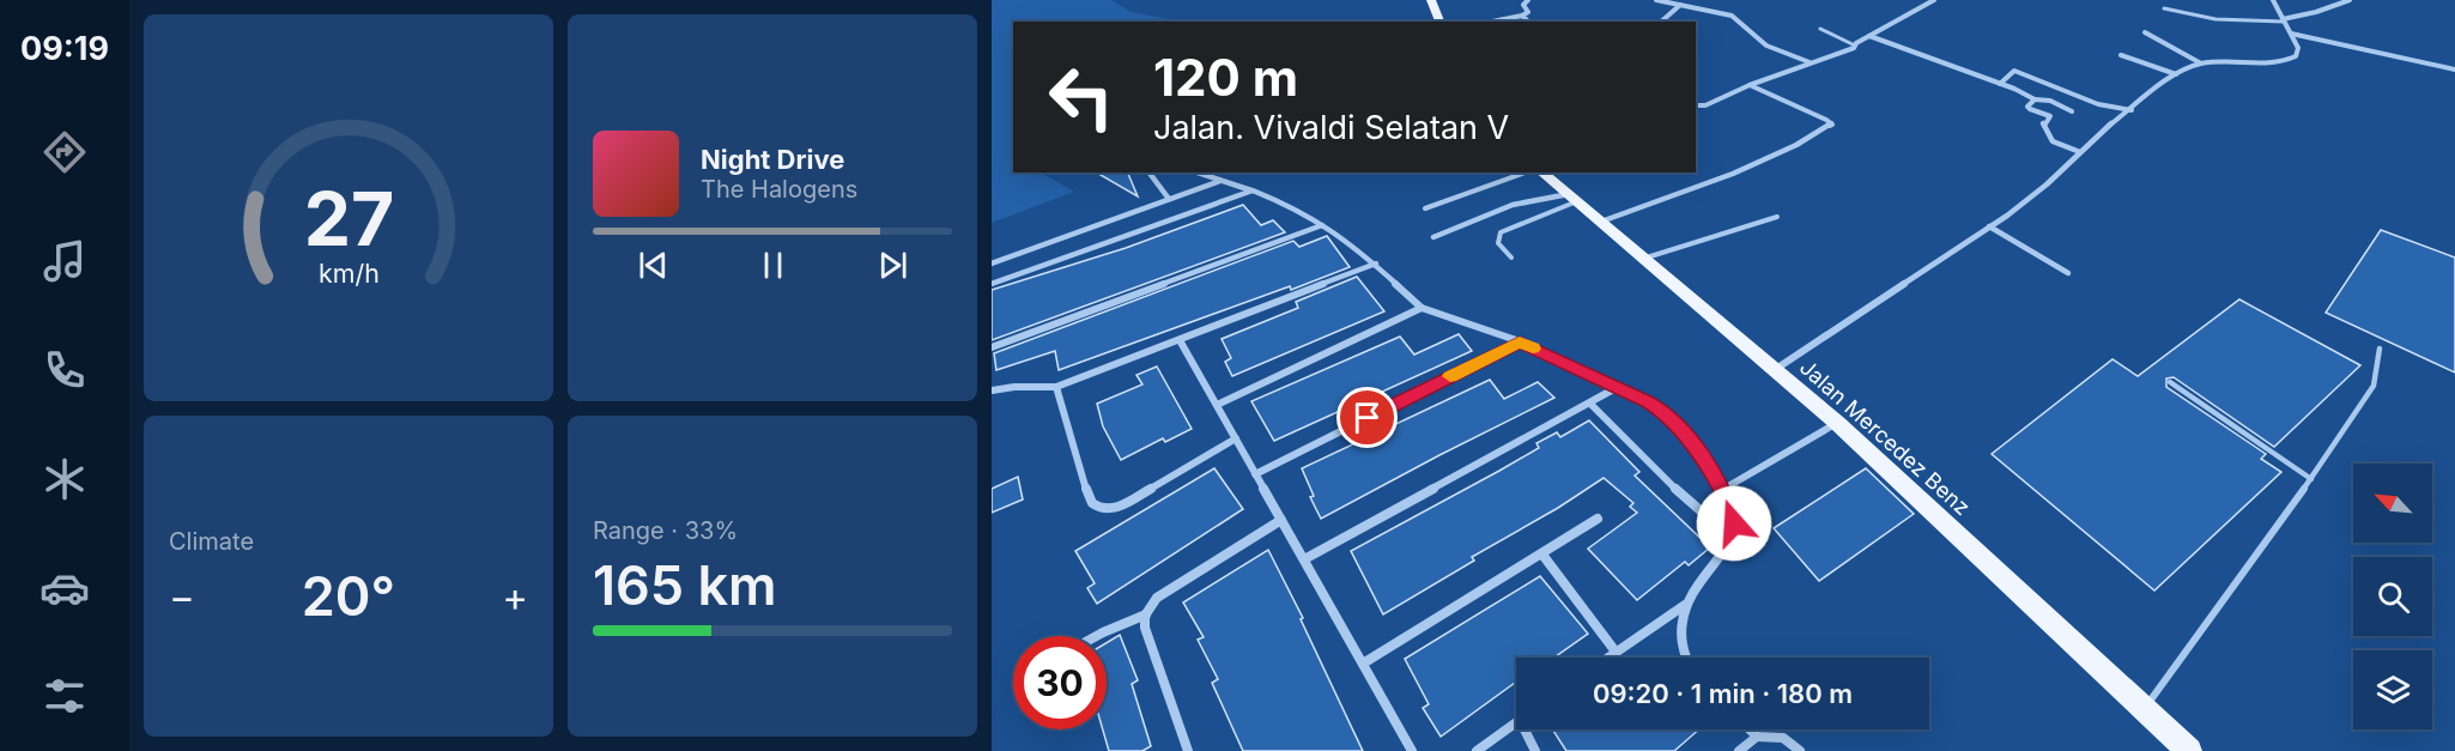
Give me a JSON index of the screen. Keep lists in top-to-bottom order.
{
  "streets": {
    "main road": ["Jalan Mercedez Benz"]
  },
  "north": "top left",
  "page": {
    "tabs": "09:19",
    "turn": ["120 m", "Jalan. Vivaldi Selatan V"],
    "song": ["Night Drive", "The Halogens"],
    "tile": [
      "Climate",
      ["Range · 33%", "165 km"]
    ],
    "heat": ["−", "20°", "+"],
    "limit": "30",
    "trip": "09:20 · 1 min · 180 m",
    "gauge": ["27", "km/h"]
  }
}
